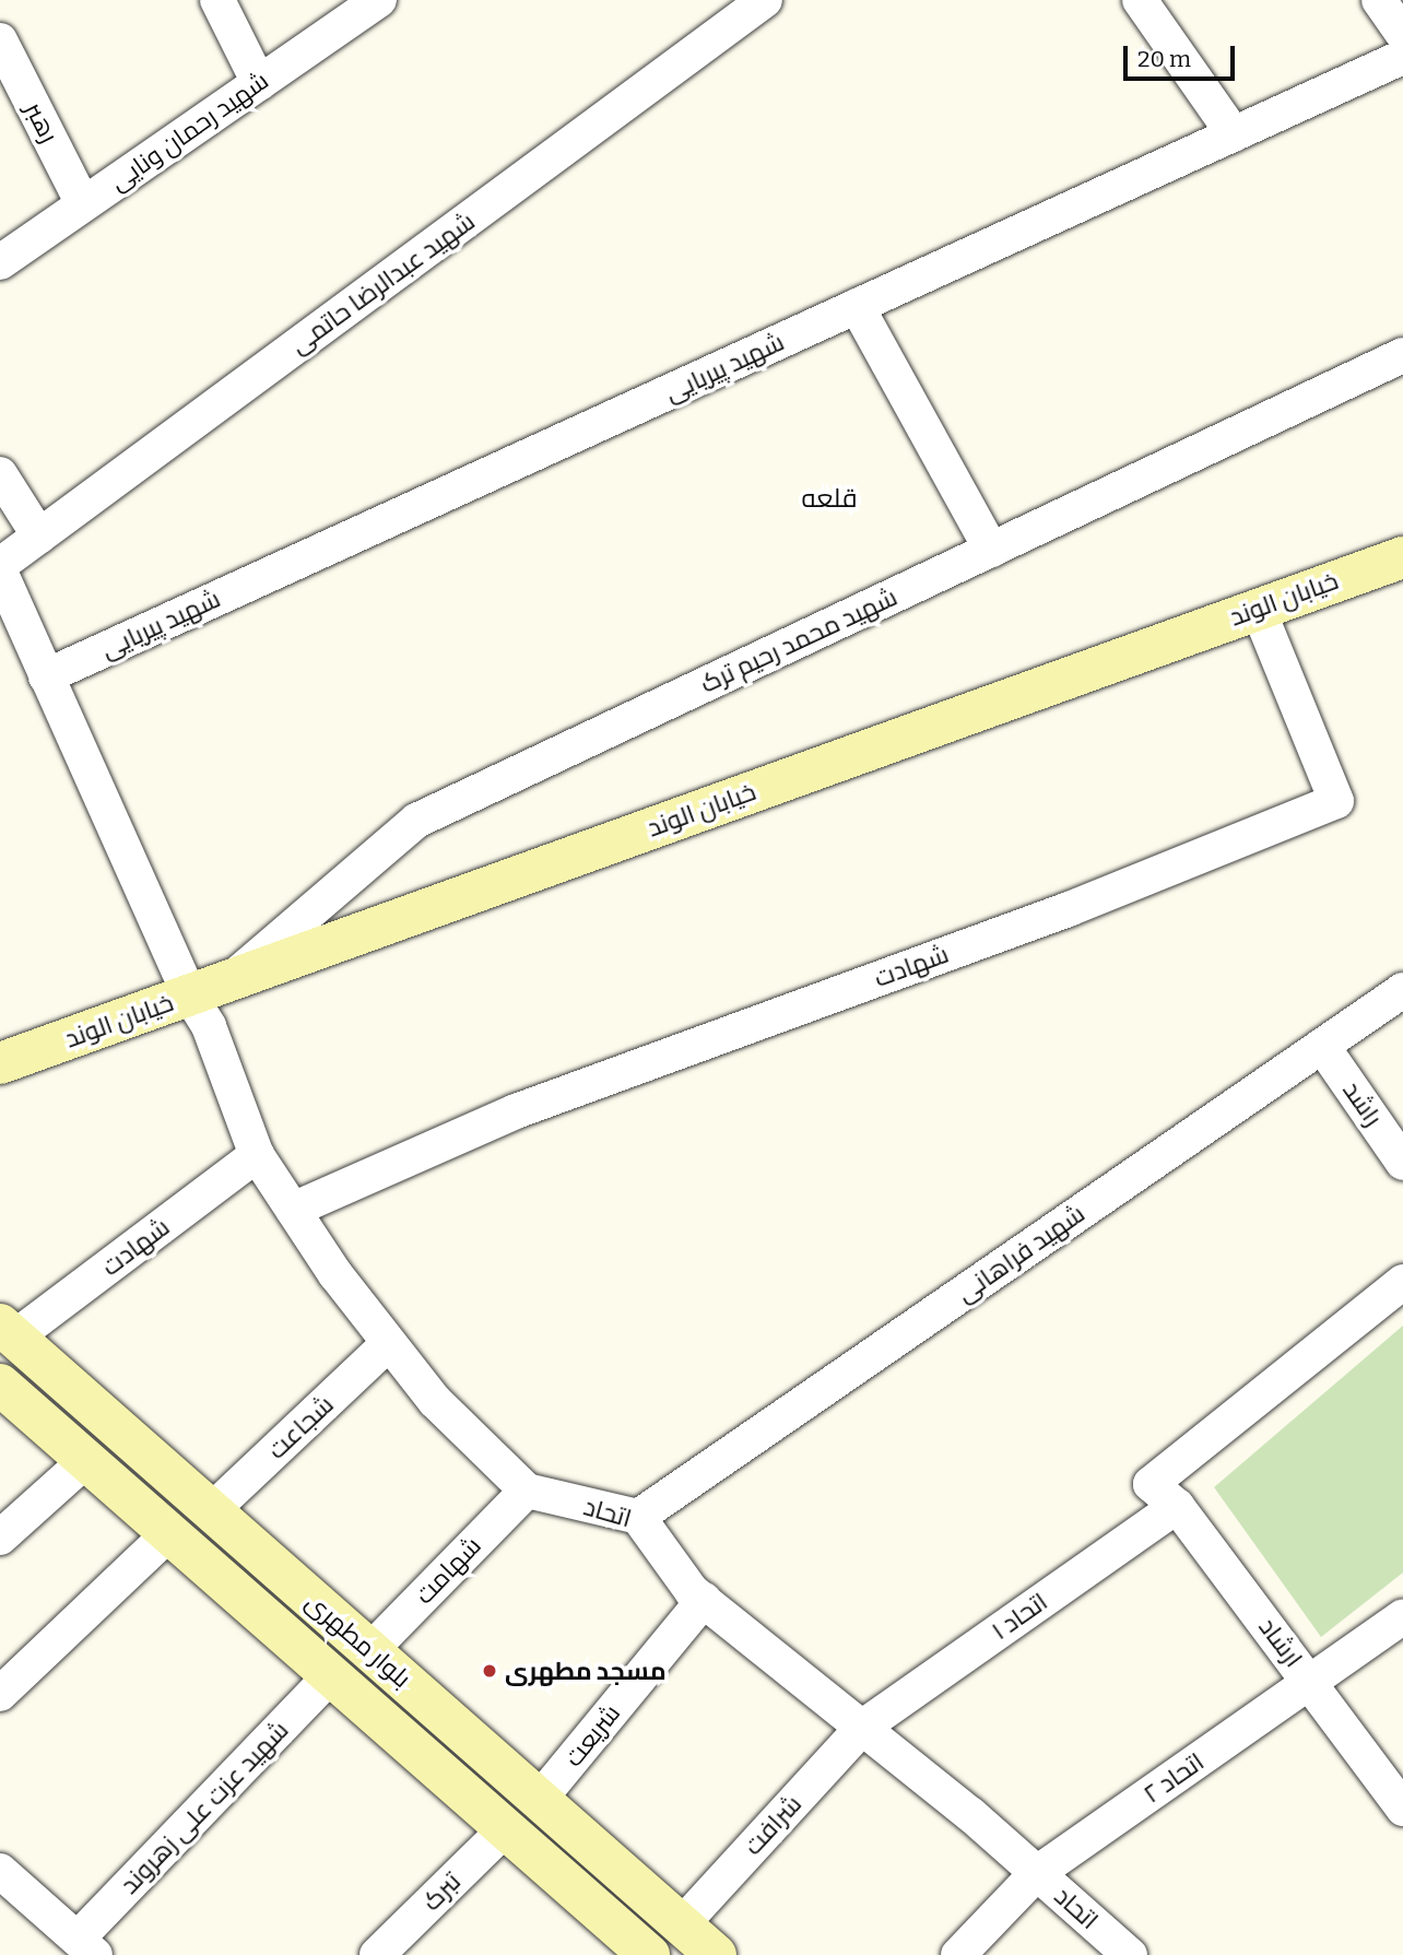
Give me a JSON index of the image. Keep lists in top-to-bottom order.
{
  "streets": {
    "main road": ["خیابان الوند", "بلوار مطهری"],
    "street": [
      "رهبر",
      "شهید رحمان ونایی",
      "شهید عبدالرضا حاتمی",
      "شهید پیریایی",
      "شهید محمد رحیم ترک",
      "شهادت",
      "راشد",
      "شهید فراهانی",
      "شجاعت",
      "اتحاد",
      "شهامت",
      "اتحاد ۱",
      "ارشاد",
      "شریعت",
      "اتحاد ۲",
      "شهید عزت علی زهروند",
      "شرافت",
      "تبرک"
    ]
  },
  "crossings": [
    ["رهبر", "شهید رحمان ونایی"],
    ["خیابان الوند", "شهید محمد رحیم ترک"],
    ["خیابان الوند", "شهادت"],
    ["شهادت", "بلوار مطهری"],
    ["راشد", "شهید فراهانی"],
    ["شهید فراهانی", "اتحاد"],
    ["شجاعت", "بلوار مطهری"],
    ["اتحاد", "شهامت"],
    ["اتحاد", "اتحاد ۱"],
    ["اتحاد", "شریعت"],
    ["اتحاد", "اتحاد ۲"],
    ["اتحاد", "شرافت"],
    ["شهامت", "بلوار مطهری"],
    ["اتحاد ۱", "ارشاد"],
    ["اتحاد ۱", "شرافت"],
    ["بلوار مطهری", "شریعت"],
    ["بلوار مطهری", "شهید عزت علی زهروند"],
    ["بلوار مطهری", "شرافت"],
    ["بلوار مطهری", "تبرک"],
    ["ارشاد", "اتحاد ۲"]
  ],
  "districts": ["قلعه"],
  "places": ["مسجد مطهری"],
  "scale_bar": "20 m"
}
